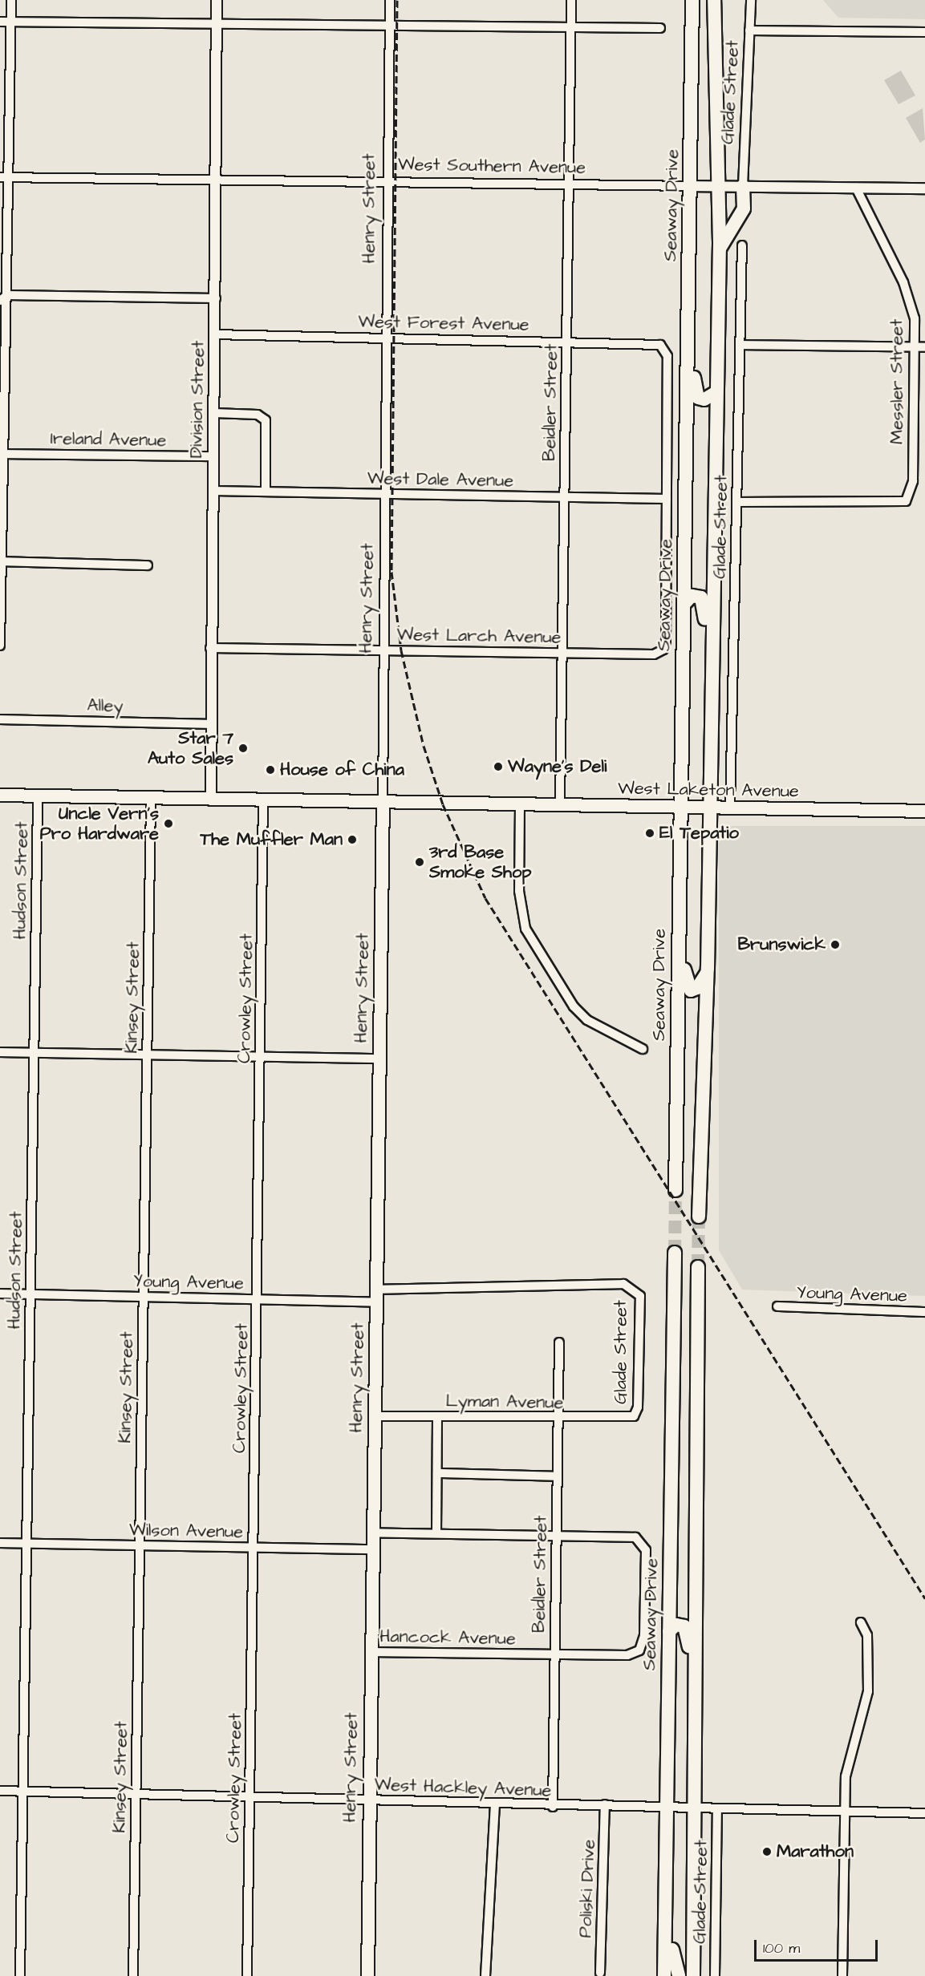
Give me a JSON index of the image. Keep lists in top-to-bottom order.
{
  "streets": {
    "highway": ["Seaway Drive"],
    "main road": ["Henry Street", "West Laketon Avenue"],
    "street": [
      "Glade Street",
      "West Southern Avenue",
      "West Forest Avenue",
      "Messler Street",
      "Division Street",
      "Beidler Street",
      "Ireland Avenue",
      "West Dale Avenue",
      "West Larch Avenue",
      "Alley",
      "Hudson Street",
      "Kinsey Street",
      "Crowley Street",
      "Young Avenue",
      "Lyman Avenue",
      "Wilson Avenue",
      "Hancock Avenue",
      "West Hackley Avenue",
      "Poliski Drive"
    ]
  },
  "crossings": [
    ["Glade Street", "West Southern Avenue"],
    ["Glade Street", "Messler Street"],
    ["Glade Street", "West Laketon Avenue"],
    ["Glade Street", "Young Avenue"],
    ["Glade Street", "Lyman Avenue"],
    ["Glade Street", "West Hackley Avenue"],
    ["West Southern Avenue", "Seaway Drive"],
    ["West Southern Avenue", "Henry Street"],
    ["West Southern Avenue", "Messler Street"],
    ["West Southern Avenue", "Division Street"],
    ["West Southern Avenue", "Beidler Street"],
    ["Seaway Drive", "West Laketon Avenue"],
    ["Seaway Drive", "West Hackley Avenue"],
    ["Henry Street", "West Forest Avenue"],
    ["Henry Street", "West Dale Avenue"],
    ["Henry Street", "West Larch Avenue"],
    ["Henry Street", "West Laketon Avenue"],
    ["Henry Street", "Young Avenue"],
    ["Henry Street", "Lyman Avenue"],
    ["Henry Street", "Wilson Avenue"],
    ["Henry Street", "Hancock Avenue"],
    ["Henry Street", "West Hackley Avenue"],
    ["West Forest Avenue", "Division Street"],
    ["West Forest Avenue", "Beidler Street"],
    ["West Forest Avenue", "West Dale Avenue"],
    ["West Forest Avenue", "West Larch Avenue"],
    ["Division Street", "Ireland Avenue"],
    ["Division Street", "West Dale Avenue"],
    ["Division Street", "West Larch Avenue"],
    ["Division Street", "Alley"],
    ["Division Street", "West Laketon Avenue"],
    ["Beidler Street", "West Dale Avenue"],
    ["Beidler Street", "West Larch Avenue"],
    ["Beidler Street", "West Laketon Avenue"],
    ["Beidler Street", "Lyman Avenue"],
    ["Beidler Street", "Hancock Avenue"],
    ["Beidler Street", "West Hackley Avenue"],
    ["West Dale Avenue", "West Larch Avenue"],
    ["West Laketon Avenue", "Hudson Street"],
    ["West Laketon Avenue", "Kinsey Street"],
    ["West Laketon Avenue", "Crowley Street"],
    ["Hudson Street", "Young Avenue"],
    ["Hudson Street", "Wilson Avenue"],
    ["Hudson Street", "West Hackley Avenue"],
    ["Kinsey Street", "Young Avenue"],
    ["Kinsey Street", "Wilson Avenue"],
    ["Kinsey Street", "West Hackley Avenue"],
    ["Crowley Street", "Young Avenue"],
    ["Crowley Street", "Wilson Avenue"],
    ["Crowley Street", "West Hackley Avenue"],
    ["West Hackley Avenue", "Poliski Drive"]
  ],
  "places": [
    "Star 7 Auto Sales",
    "Wayne's Deli",
    "House of China",
    "Uncle Vern's Pro Hardware",
    "El Tepatio",
    "The Muffler Man",
    "3rd Base Smoke Shop",
    "Brunswick",
    "Marathon"
  ],
  "scale_bar": "100 m"
}
